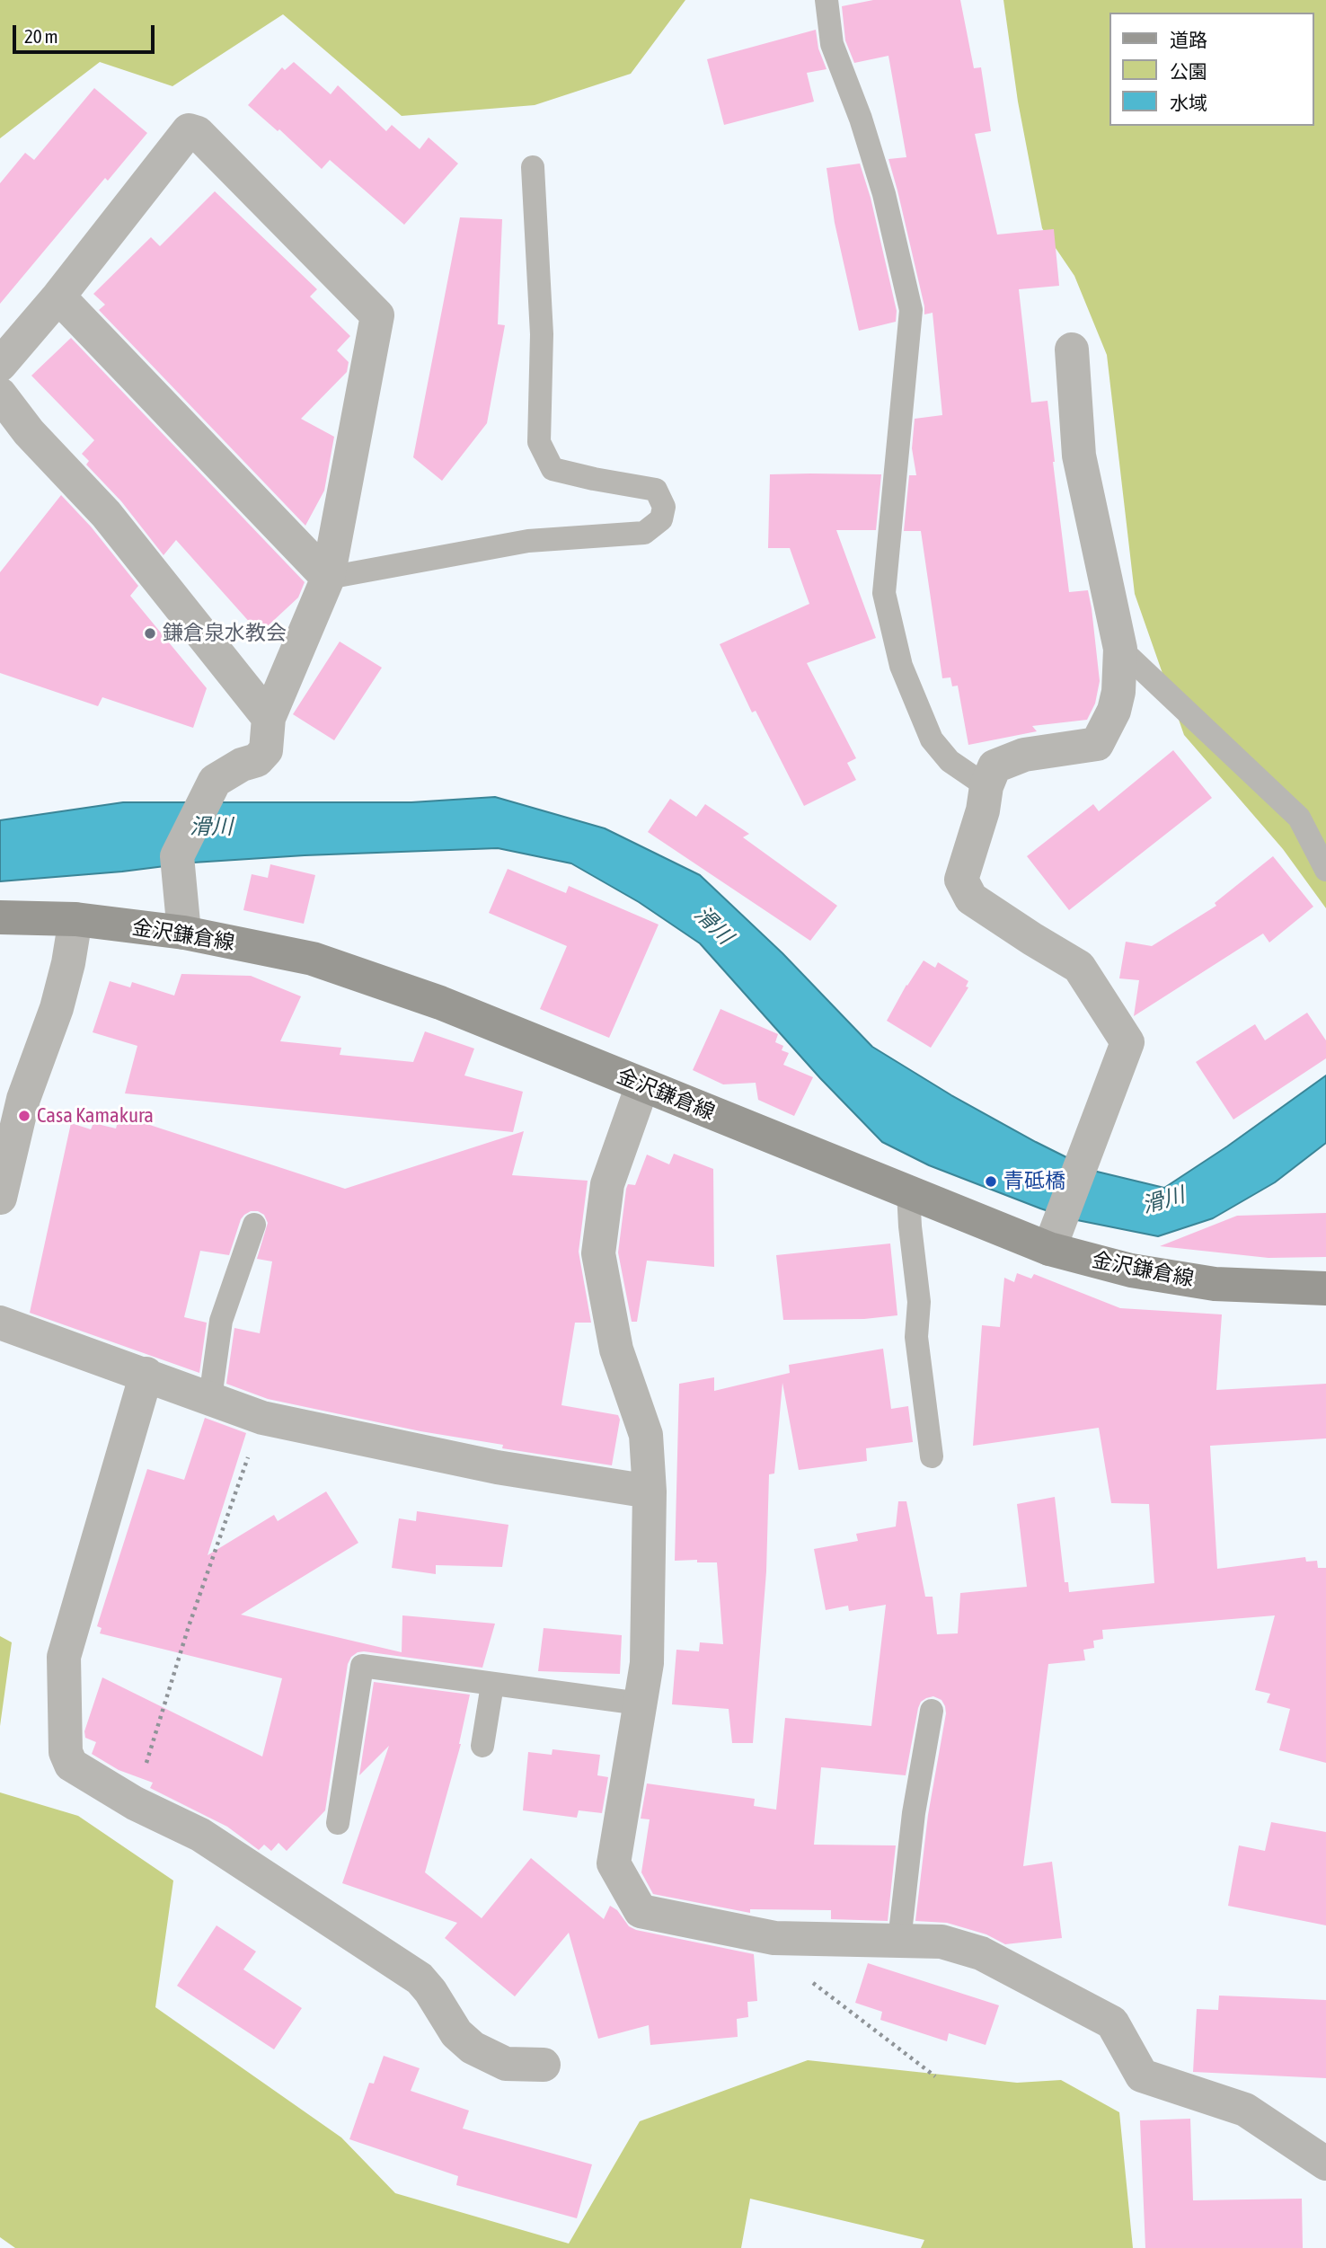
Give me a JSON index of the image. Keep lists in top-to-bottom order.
{
  "streets": {
    "main road": ["金沢鎌倉線"]
  },
  "water": ["滑川"],
  "places": ["鎌倉泉水教会", "Casa Kamakura", "青砥橋"],
  "legend": ["道路", "公園", "水域"],
  "scale_bar": "20 m"
}
